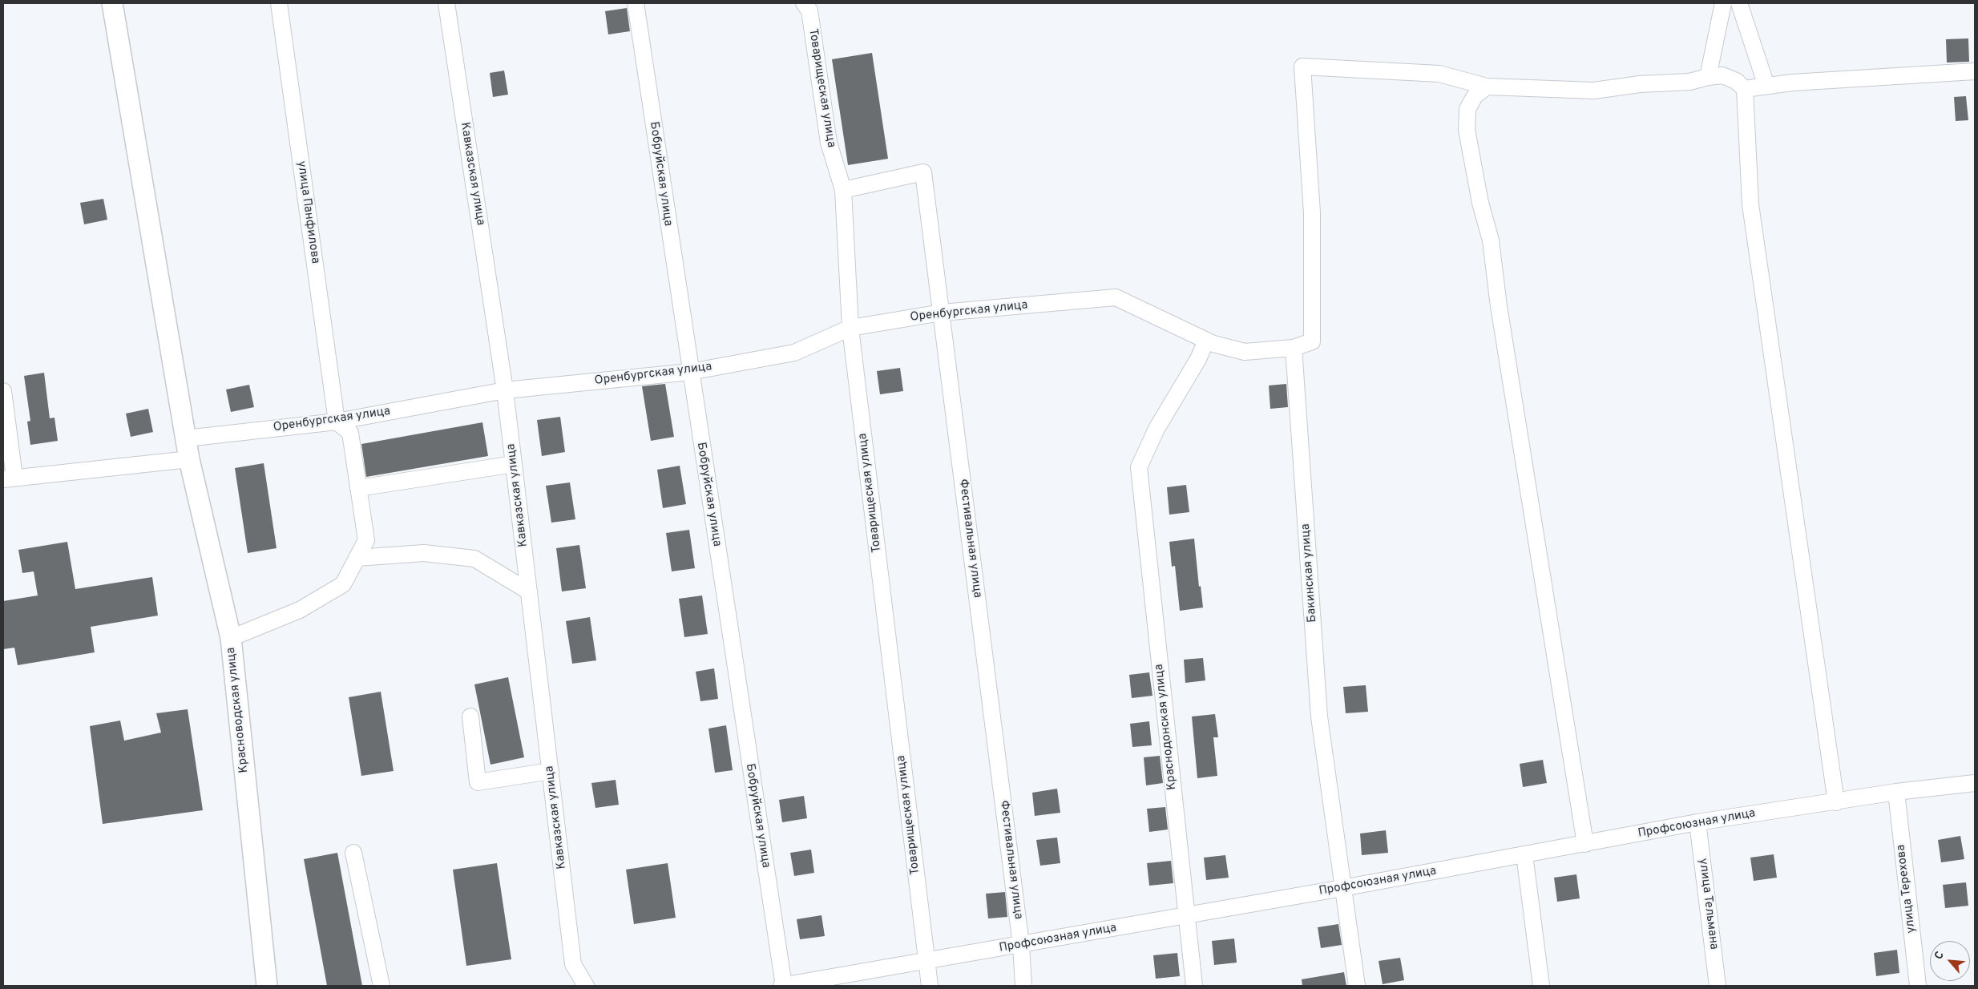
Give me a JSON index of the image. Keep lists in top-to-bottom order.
{
  "streets": {
    "main road": ["Красноводская улица"],
    "street": [
      "Товарищеская улица",
      "Кавказская улица",
      "Бобруйская улица",
      "улица Панфилова",
      "Оренбургская улица",
      "Фестивальная улица",
      "Бакинская улица",
      "Краснодонская улица",
      "Профсоюзная улица",
      "улица Терехова",
      "улица Тельмана"
    ]
  },
  "crossings": [
    ["Товарищеская улица", "Оренбургская улица"],
    ["Товарищеская улица", "Фестивальная улица"],
    ["Товарищеская улица", "Профсоюзная улица"],
    ["Кавказская улица", "Оренбургская улица"],
    ["Бобруйская улица", "Оренбургская улица"],
    ["Бобруйская улица", "Профсоюзная улица"],
    ["улица Панфилова", "Оренбургская улица"],
    ["улица Панфилова", "Красноводская улица"],
    ["Оренбургская улица", "Фестивальная улица"],
    ["Оренбургская улица", "Красноводская улица"],
    ["Оренбургская улица", "Краснодонская улица"],
    ["Фестивальная улица", "Профсоюзная улица"],
    ["Бакинская улица", "Профсоюзная улица"],
    ["Краснодонская улица", "Профсоюзная улица"],
    ["Профсоюзная улица", "улица Терехова"],
    ["Профсоюзная улица", "улица Тельмана"]
  ],
  "north": "top left"
}
